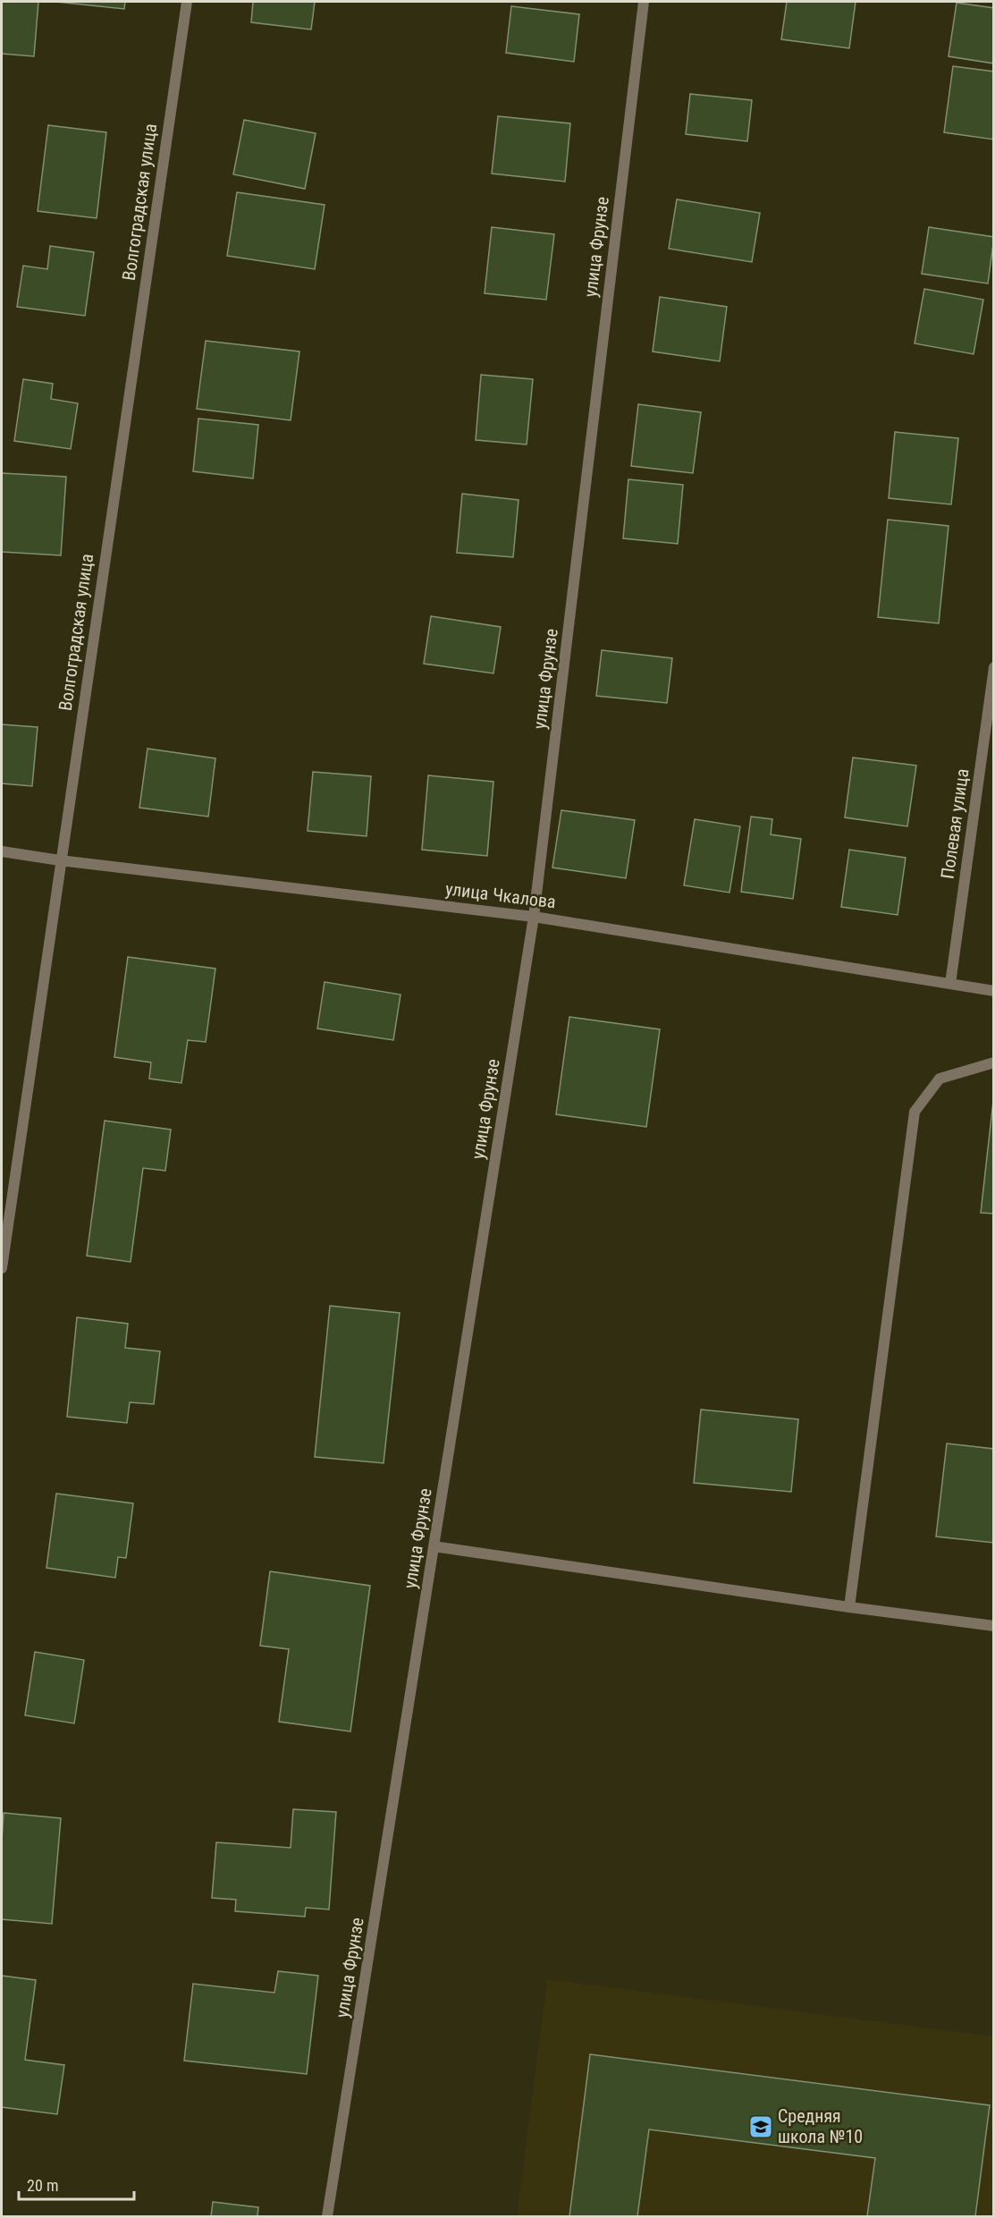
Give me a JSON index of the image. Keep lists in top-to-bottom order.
{
  "streets": {
    "street": [
      "Волгоградская улица",
      "улица Фрунзе",
      "Полевая улица",
      "улица Чкалова"
    ]
  },
  "crossings": [
    ["Волгоградская улица", "улица Чкалова"],
    ["улица Фрунзе", "улица Чкалова"],
    ["Полевая улица", "улица Чкалова"]
  ],
  "places": {
    "school or university": ["Средняя школа №10"]
  },
  "scale_bar": "20 m"
}
